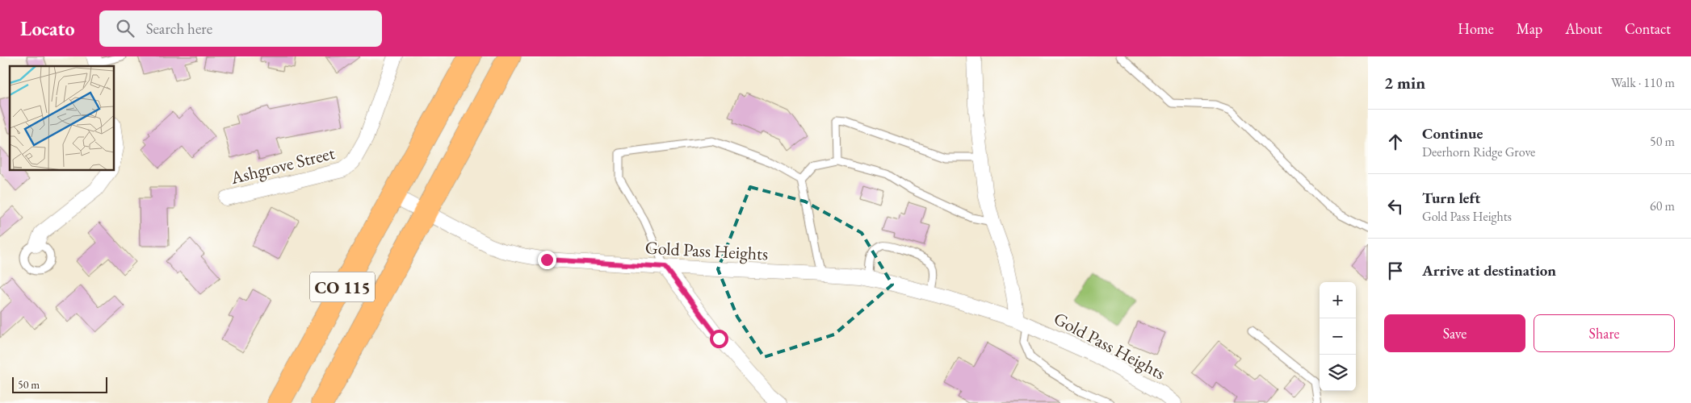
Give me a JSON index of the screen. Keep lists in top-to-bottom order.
{
  "streets": {
    "highway": ["CO 115"],
    "street": ["Ashgrove Street", "Gold Pass Heights"]
  },
  "crossings": [
    ["Gold Pass Heights", "CO 115"]
  ],
  "scale_bar": "50 m",
  "page": {
    "header": "Locato",
    "search": "Search here",
    "nav": [
      "Home",
      "Map",
      "About",
      "Contact"
    ],
    "heading": ["2 min", "Walk · 110 m"],
    "list": [
      ["Continue", "Deerhorn Ridge Grove", "50 m"],
      ["Turn left", "Gold Pass Heights", "60 m"],
      "Arrive at destination"
    ],
    "map_buttons": ["+", "−"],
    "buttons": ["Save", "Share"],
    "scale": "50 m"
  }
}
